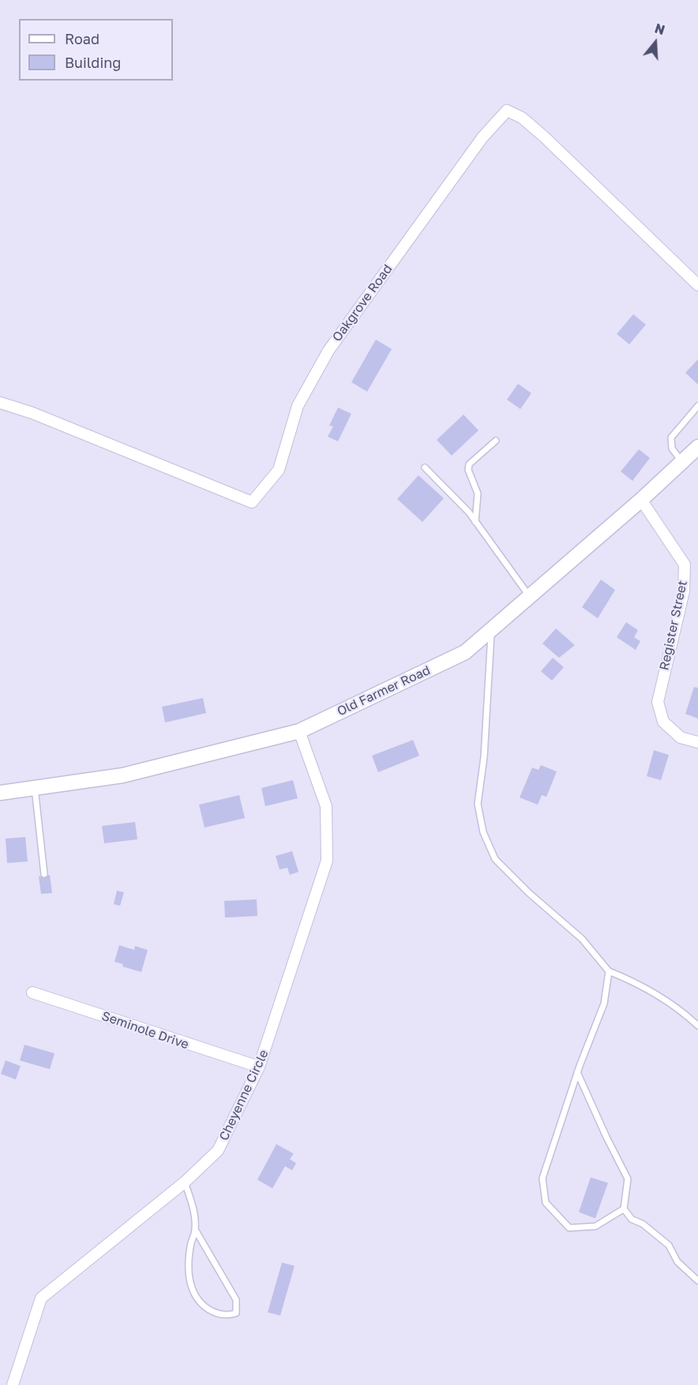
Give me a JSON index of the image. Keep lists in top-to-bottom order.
{
  "streets": {
    "street": [
      "Oakgrove Road",
      "Register Street",
      "Old Farmer Road",
      "Seminole Drive",
      "Cheyenne Circle"
    ]
  },
  "crossings": [
    ["Register Street", "Old Farmer Road"],
    ["Old Farmer Road", "Cheyenne Circle"],
    ["Seminole Drive", "Cheyenne Circle"]
  ],
  "legend": ["Road", "Building"],
  "north": "top"
}
